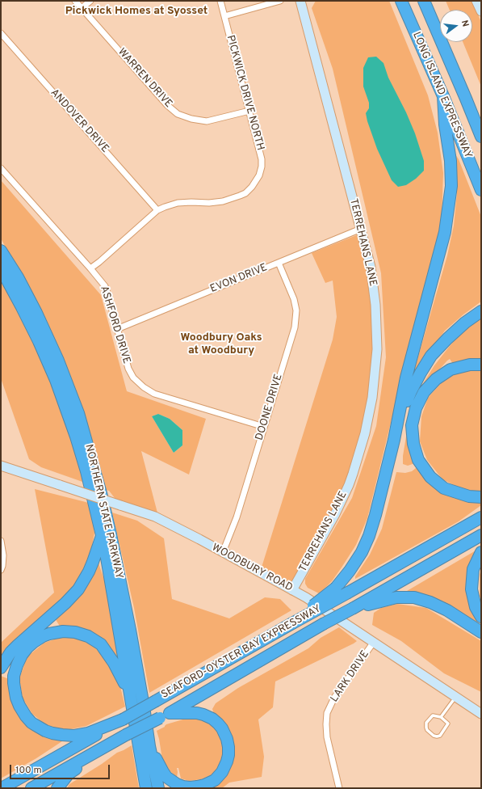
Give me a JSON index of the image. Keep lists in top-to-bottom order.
{
  "streets": {
    "highway": ["LONG ISLAND EXPRESSWAY", "NORTHERN STATE PARKWAY", "SEAFORD-OYSTER BAY EXPRESSWAY"],
    "main road": ["TERREHANS LANE", "WOODBURY ROAD"],
    "street": [
      "WARREN DRIVE",
      "PICKWICK DRIVE NORTH",
      "ANDOVER DRIVE",
      "EVON DRIVE",
      "ASHFORD DRIVE",
      "DOONE DRIVE",
      "LARK DRIVE"
    ]
  },
  "crossings": [
    ["WARREN DRIVE", "PICKWICK DRIVE NORTH"],
    ["PICKWICK DRIVE NORTH", "ANDOVER DRIVE"],
    ["TERREHANS LANE", "EVON DRIVE"],
    ["TERREHANS LANE", "WOODBURY ROAD"],
    ["EVON DRIVE", "ASHFORD DRIVE"],
    ["EVON DRIVE", "DOONE DRIVE"],
    ["ASHFORD DRIVE", "DOONE DRIVE"],
    ["DOONE DRIVE", "WOODBURY ROAD"],
    ["WOODBURY ROAD", "LARK DRIVE"]
  ],
  "districts": ["Pickwick Homes at Syosset", "Woodbury Oaks at Woodbury"],
  "scale_bar": "100 m",
  "north": "right"
}
